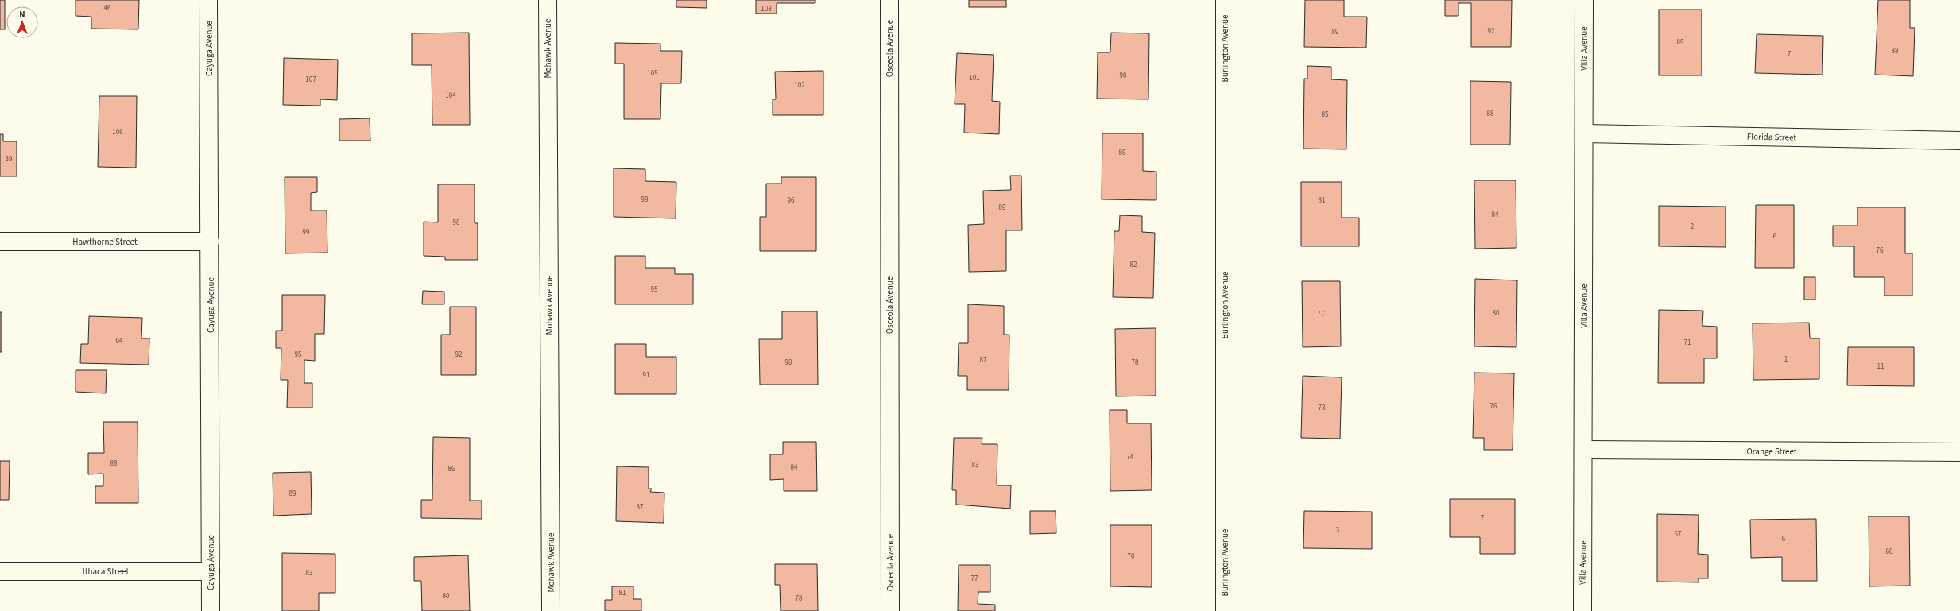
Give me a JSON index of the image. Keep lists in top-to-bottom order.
{
  "streets": {
    "street": [
      "Cayuga Avenue",
      "Mohawk Avenue",
      "Osceola Avenue",
      "Burlington Avenue",
      "Villa Avenue",
      "Florida Street",
      "Hawthorne Street",
      "Orange Street",
      "Ithaca Street"
    ]
  },
  "crossings": [
    ["Cayuga Avenue", "Hawthorne Street"],
    ["Cayuga Avenue", "Ithaca Street"],
    ["Villa Avenue", "Florida Street"],
    ["Villa Avenue", "Orange Street"]
  ],
  "house_numbers": [
    "46",
    "108",
    "92",
    "89",
    "89",
    "88",
    "7",
    "105",
    "90",
    "101",
    "107",
    "102",
    "104",
    "88",
    "85",
    "106",
    "86",
    "39",
    "99",
    "96",
    "81",
    "89",
    "84",
    "98",
    "2",
    "99",
    "6",
    "76",
    "82",
    "95",
    "80",
    "77",
    "94",
    "71",
    "95",
    "92",
    "1",
    "87",
    "90",
    "78",
    "11",
    "91",
    "76",
    "73",
    "74",
    "88",
    "83",
    "84",
    "86",
    "89",
    "87",
    "7",
    "3",
    "67",
    "6",
    "66",
    "70",
    "83",
    "77",
    "81",
    "80",
    "78"
  ],
  "north": "top"
}
